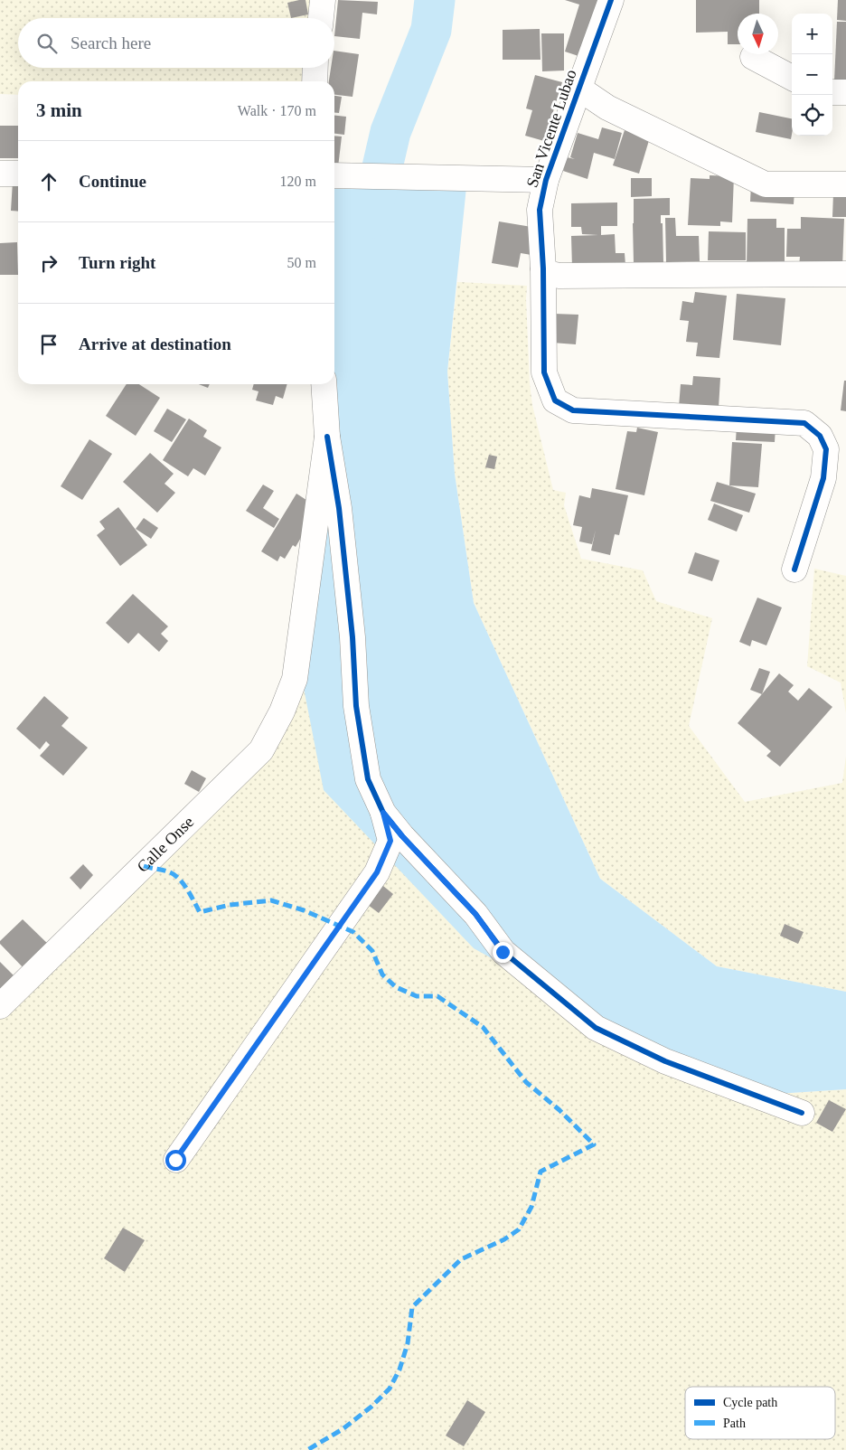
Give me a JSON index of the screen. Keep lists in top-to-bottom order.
{
  "streets": {
    "street": ["San Vicente Lubao", "Calle Onse"]
  },
  "legend": ["Cycle path", "Path"],
  "north": "bottom",
  "page": {
    "map_buttons": ["+", "−"],
    "search": "Search here",
    "heading": ["3 min", "Walk · 170 m"],
    "list": [
      ["Continue", "120 m"],
      ["Turn right", "50 m"],
      "Arrive at destination"
    ]
  }
}
